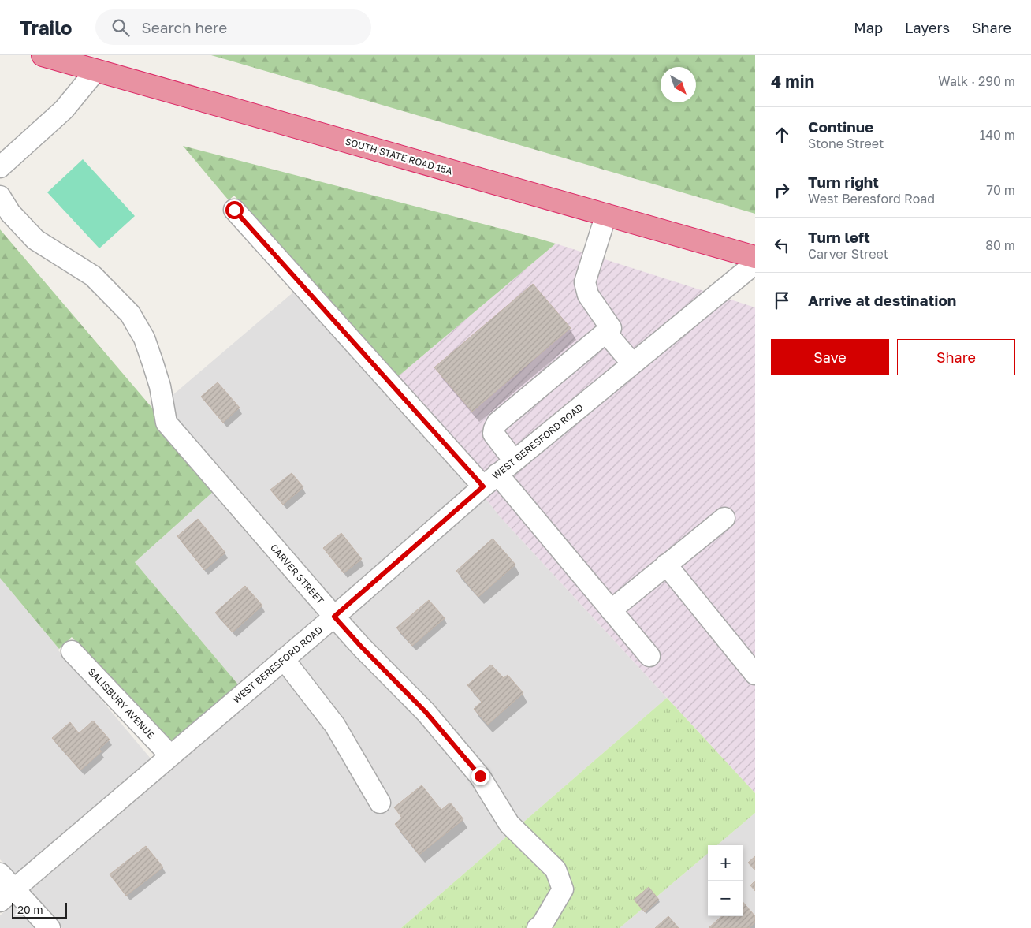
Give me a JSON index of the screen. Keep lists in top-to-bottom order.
{
  "streets": {
    "highway": ["SOUTH STATE ROAD 15A"],
    "street": ["WEST BERESFORD ROAD", "CARVER STREET", "SALISBURY AVENUE"]
  },
  "crossings": [
    ["WEST BERESFORD ROAD", "CARVER STREET"],
    ["WEST BERESFORD ROAD", "SALISBURY AVENUE"]
  ],
  "scale_bar": "20 m",
  "north": "bottom right",
  "page": {
    "header": "Trailo",
    "search": "Search here",
    "nav": ["Map", "Layers", "Share"],
    "heading": ["4 min", "Walk · 290 m"],
    "list": [
      ["Continue", "Stone Street", "140 m"],
      ["Turn right", "West Beresford Road", "70 m"],
      ["Turn left", "Carver Street", "80 m"],
      "Arrive at destination"
    ],
    "buttons": ["Save", "Share"],
    "map_buttons": ["+", "−"],
    "scale": "20 m"
  }
}
